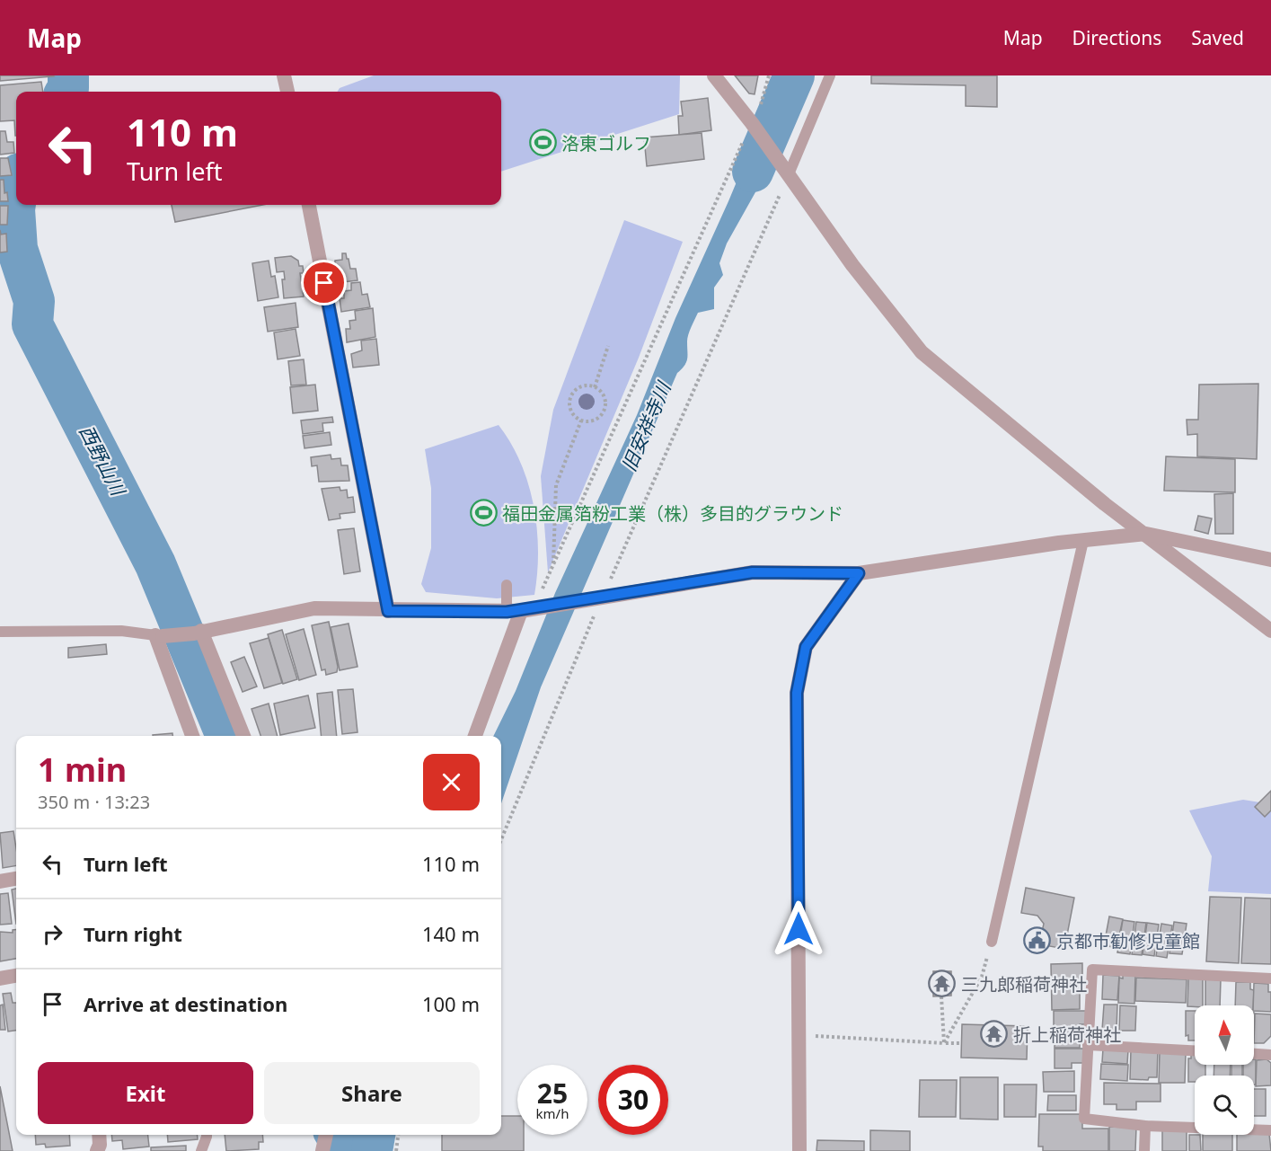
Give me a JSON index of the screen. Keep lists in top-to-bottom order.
{
  "water": ["旧安祥寺川", "西野山川"],
  "places": {
    "sports": ["洛東ゴルフ", "福田金属箔粉工業（株）多目的グラウンド"],
    "public building": ["京都市勧修児童館"],
    "temple": ["三九郎稲荷神社", "折上稲荷神社"]
  },
  "north": "top",
  "page": {
    "header": "Map",
    "nav": ["Map", "Directions", "Saved"],
    "turn": ["110 m", "Turn left"],
    "heading": ["1 min", "350 m · 13:23"],
    "list": [
      {
        "name": "Turn left",
        "value": "110 m"
      },
      {
        "name": "Turn right",
        "value": "140 m"
      },
      {
        "name": "Arrive at destination",
        "value": "100 m"
      }
    ],
    "buttons": ["Exit", "Share"],
    "speed": "25 km/h",
    "limit": "30"
  }
}
